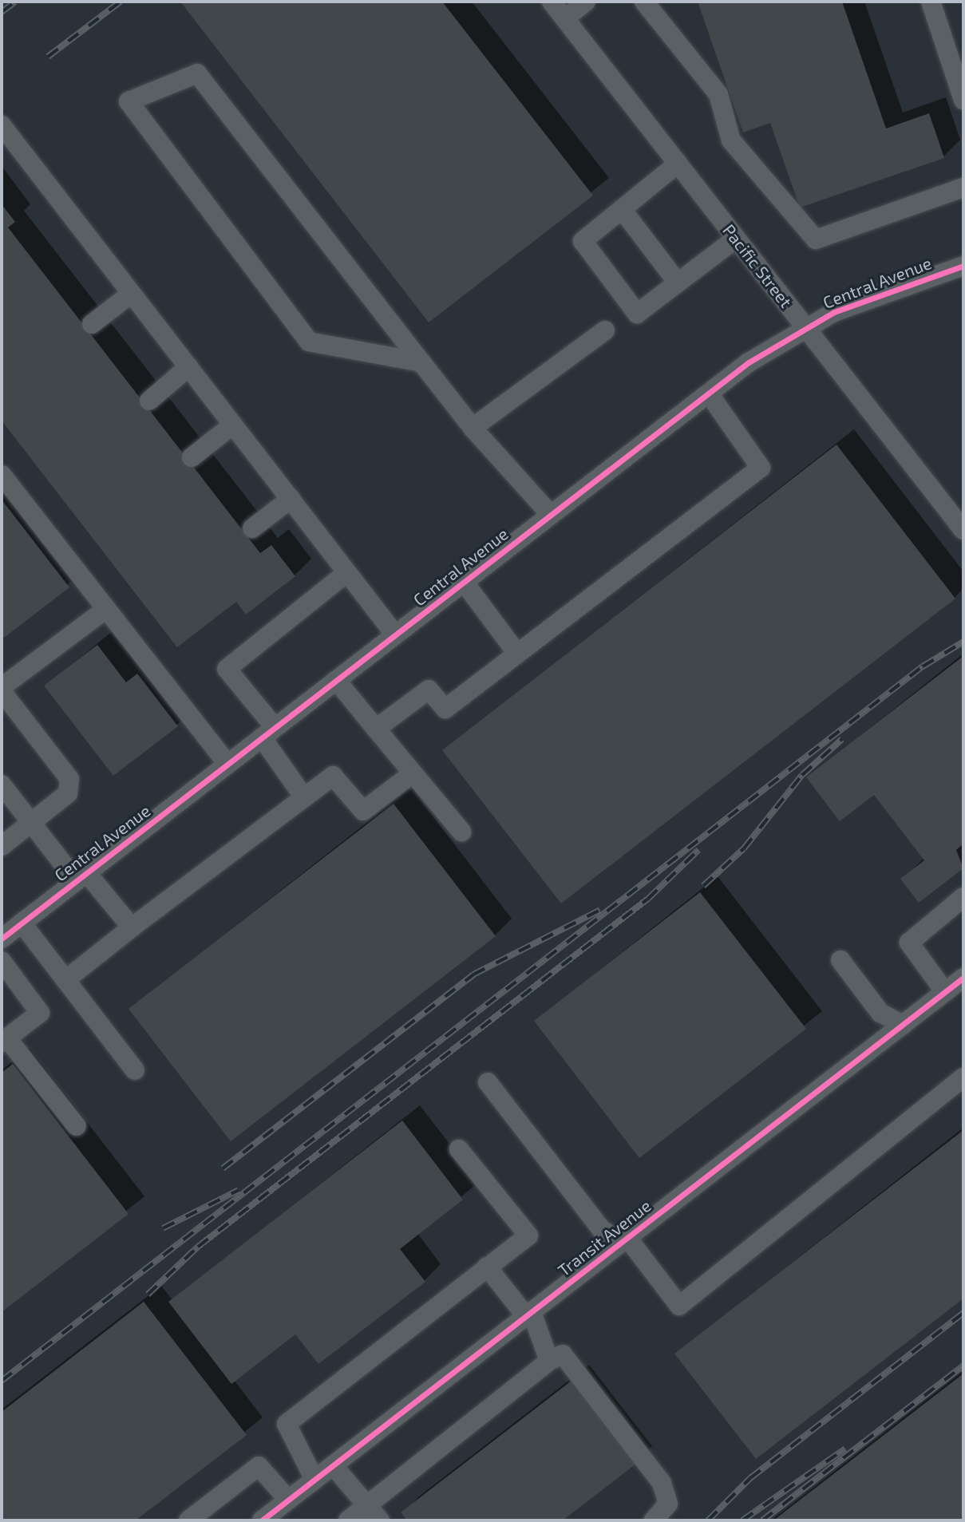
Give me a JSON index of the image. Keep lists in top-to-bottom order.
{
  "streets": {
    "street": ["Pacific Street", "Central Avenue", "Transit Avenue"]
  },
  "crossings": [
    ["Pacific Street", "Central Avenue"]
  ]
}
